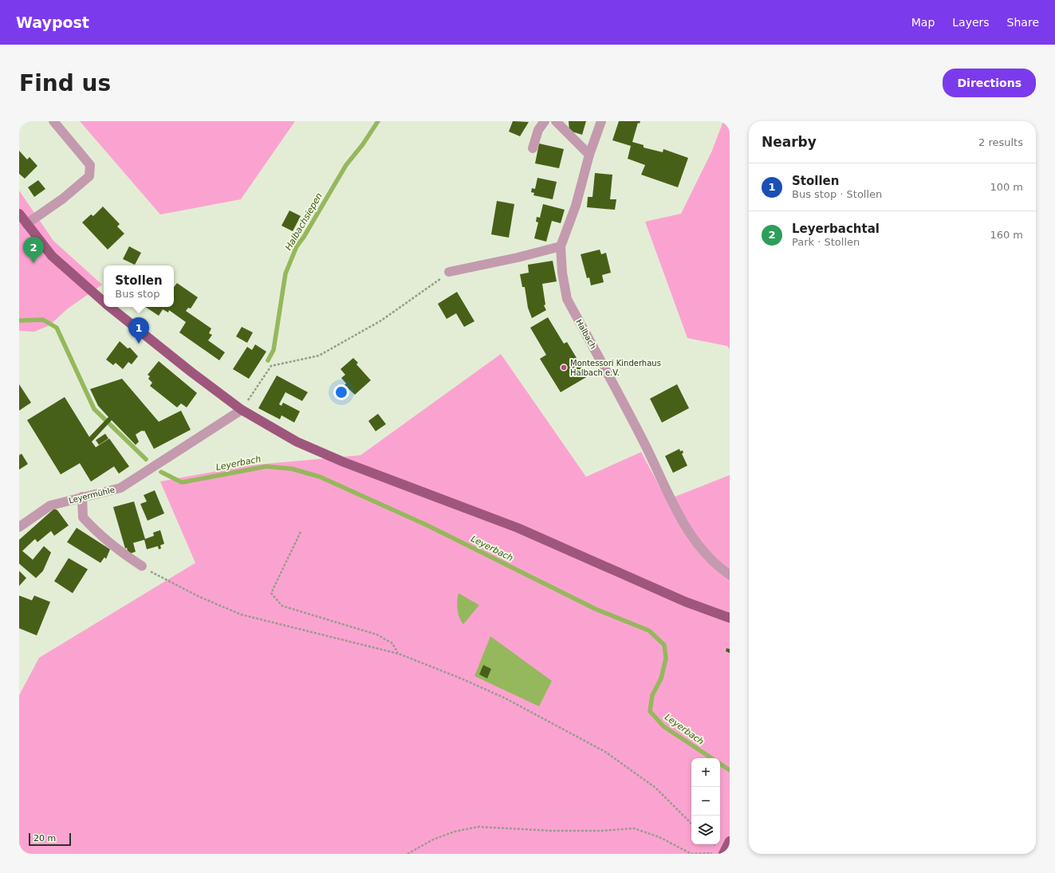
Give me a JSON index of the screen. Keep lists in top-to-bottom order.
{
  "streets": {
    "street": ["Halbach", "Leyermühle"]
  },
  "water": ["Halbachsiepen", "Leyerbach"],
  "places": ["Montessori Kinderhaus Halbach e.V."],
  "scale_bar": "20 m",
  "page": {
    "header": "Waypost",
    "nav": ["Map", "Layers", "Share"],
    "buttons": "Directions",
    "title": "Find us",
    "heading": ["Nearby", "2 results"],
    "list": [
      {
        "mark": "1",
        "name": "Stollen",
        "note": "Bus stop · Stollen",
        "value": "100 m"
      },
      {
        "mark": "2",
        "name": "Leyerbachtal",
        "note": "Park · Stollen",
        "value": "160 m"
      }
    ],
    "pins": ["2", "1"],
    "popup": ["Stollen", "Bus stop"],
    "map_buttons": ["+", "−"],
    "scale": "20 m"
  }
}
